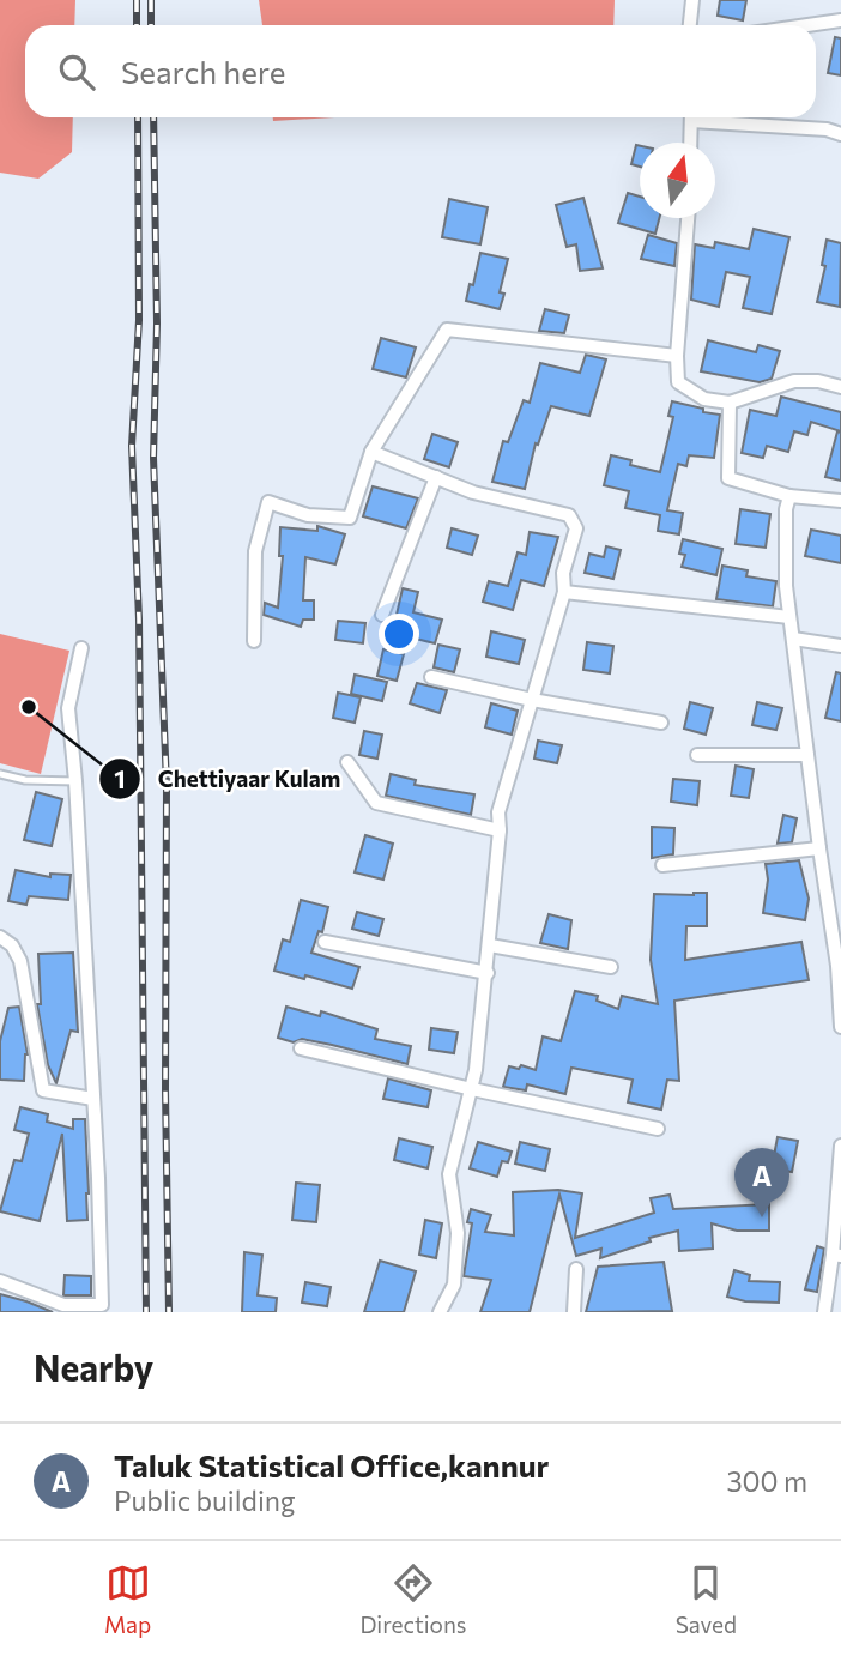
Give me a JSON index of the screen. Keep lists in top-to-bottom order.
{
  "places": ["Chettiyaar Kulam"],
  "north": "top",
  "page": {
    "search": "Search here",
    "pins": "A",
    "heading": "Nearby",
    "list": [
      {
        "mark": "A",
        "name": "Taluk Statistical Office,kannur",
        "note": "Public building",
        "value": "300 m"
      }
    ],
    "nav": ["Map", "Directions", "Saved"]
  }
}
